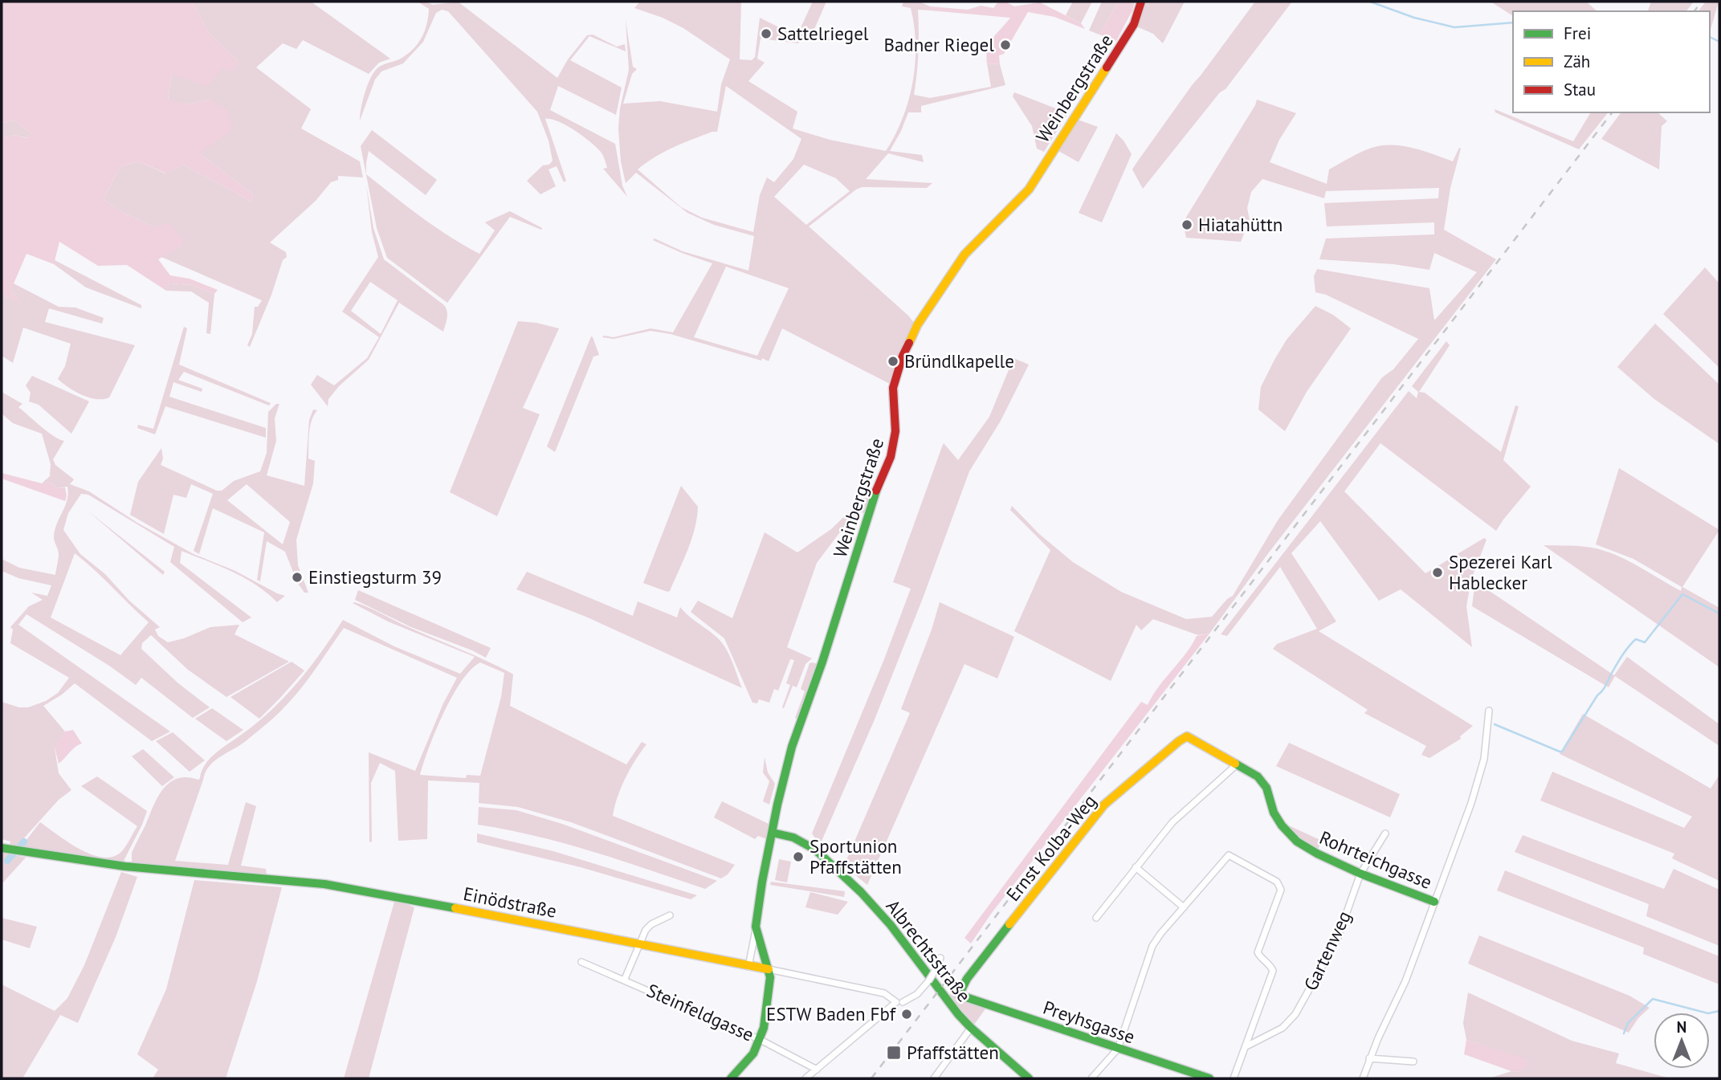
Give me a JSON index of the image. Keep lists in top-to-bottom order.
{
  "streets": {
    "street": [
      "Weinbergstraße",
      "Ernst Kolba-Weg",
      "Rohrteichgasse",
      "Einödstraße",
      "Albrechtsstraße",
      "Gartenweg",
      "Steinfeldgasse",
      "Preyhsgasse"
    ]
  },
  "crossings": [
    ["Weinbergstraße", "Albrechtsstraße"],
    ["Ernst Kolba-Weg", "Rohrteichgasse"],
    ["Ernst Kolba-Weg", "Preyhsgasse"],
    ["Rohrteichgasse", "Gartenweg"],
    ["Einödstraße", "Steinfeldgasse"]
  ],
  "places": {
    "other": [
      "Sattelriegel",
      "Badner Riegel",
      "Hiatahüttn",
      "Bründlkapelle",
      "Spezerei Karl Hablecker",
      "Einstiegsturm 39",
      "Sportunion Pfaffstätten",
      "ESTW Baden Fbf"
    ],
    "transit": ["Pfaffstätten"]
  },
  "legend": ["Frei", "Zäh", "Stau"],
  "north": "top"
}
